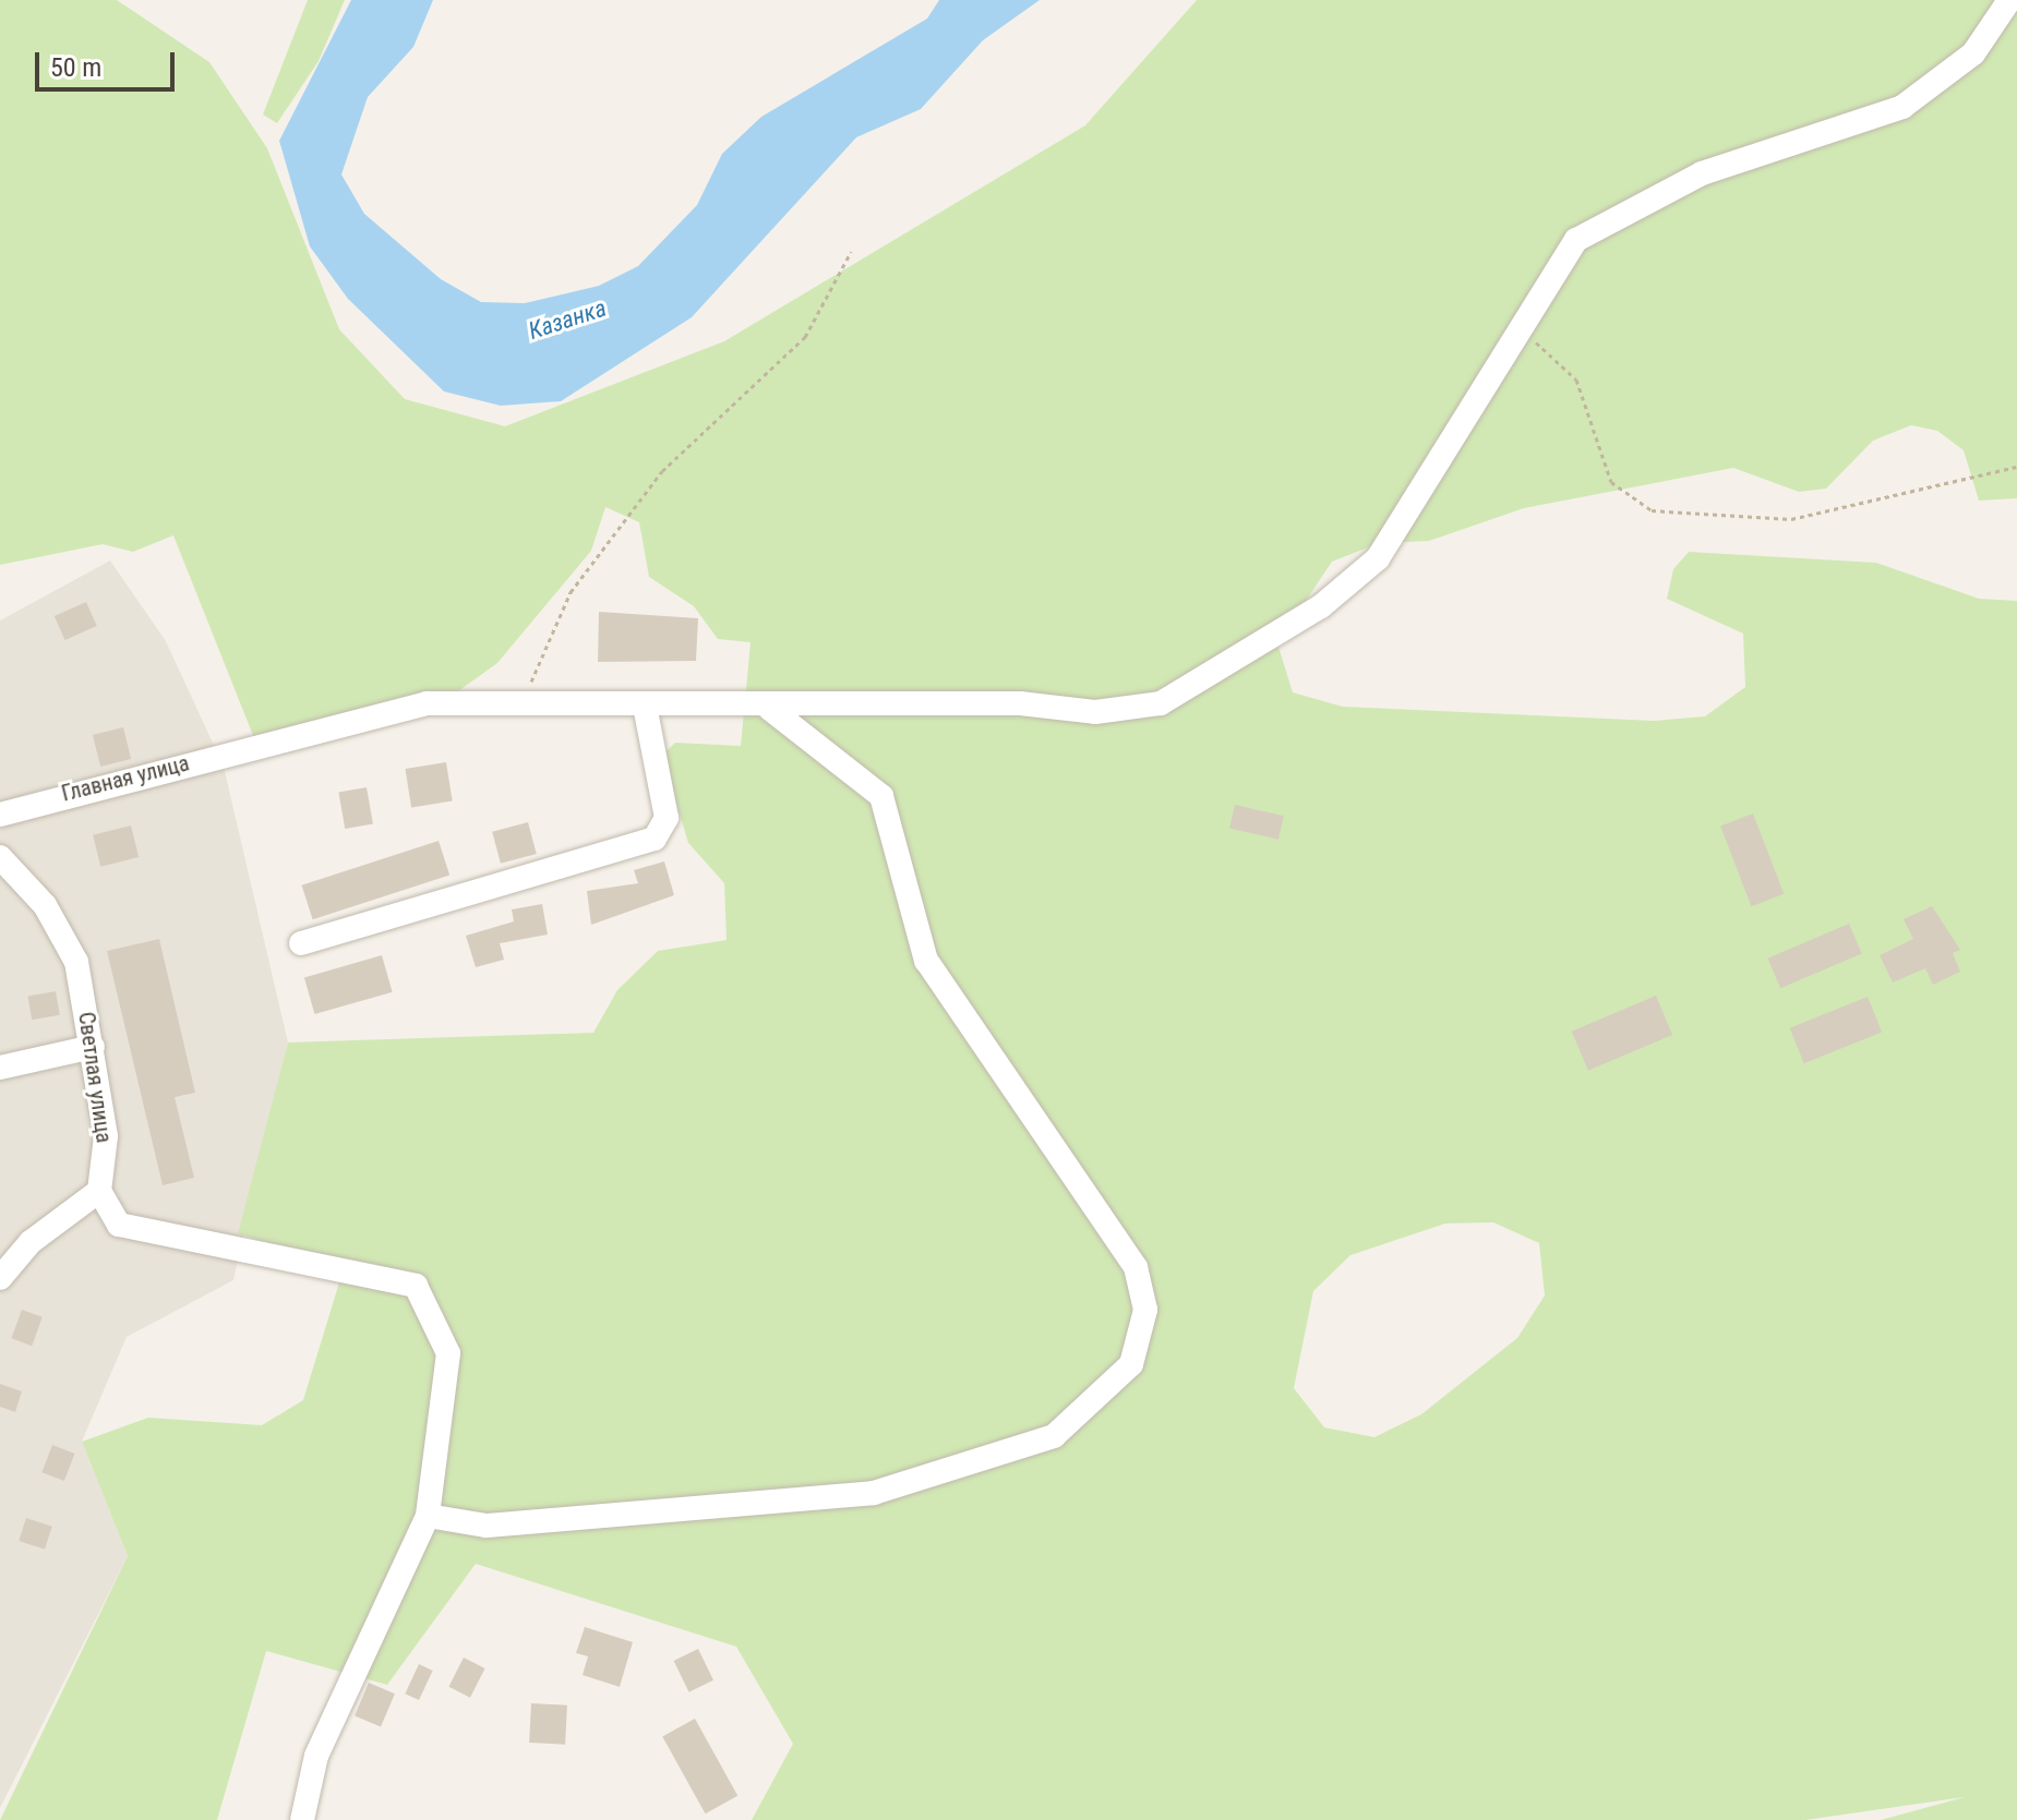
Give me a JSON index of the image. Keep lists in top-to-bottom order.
{
  "streets": {
    "street": ["Главная улица", "Светлая улица"]
  },
  "water": ["Казанка"],
  "scale_bar": "50 m"
}
